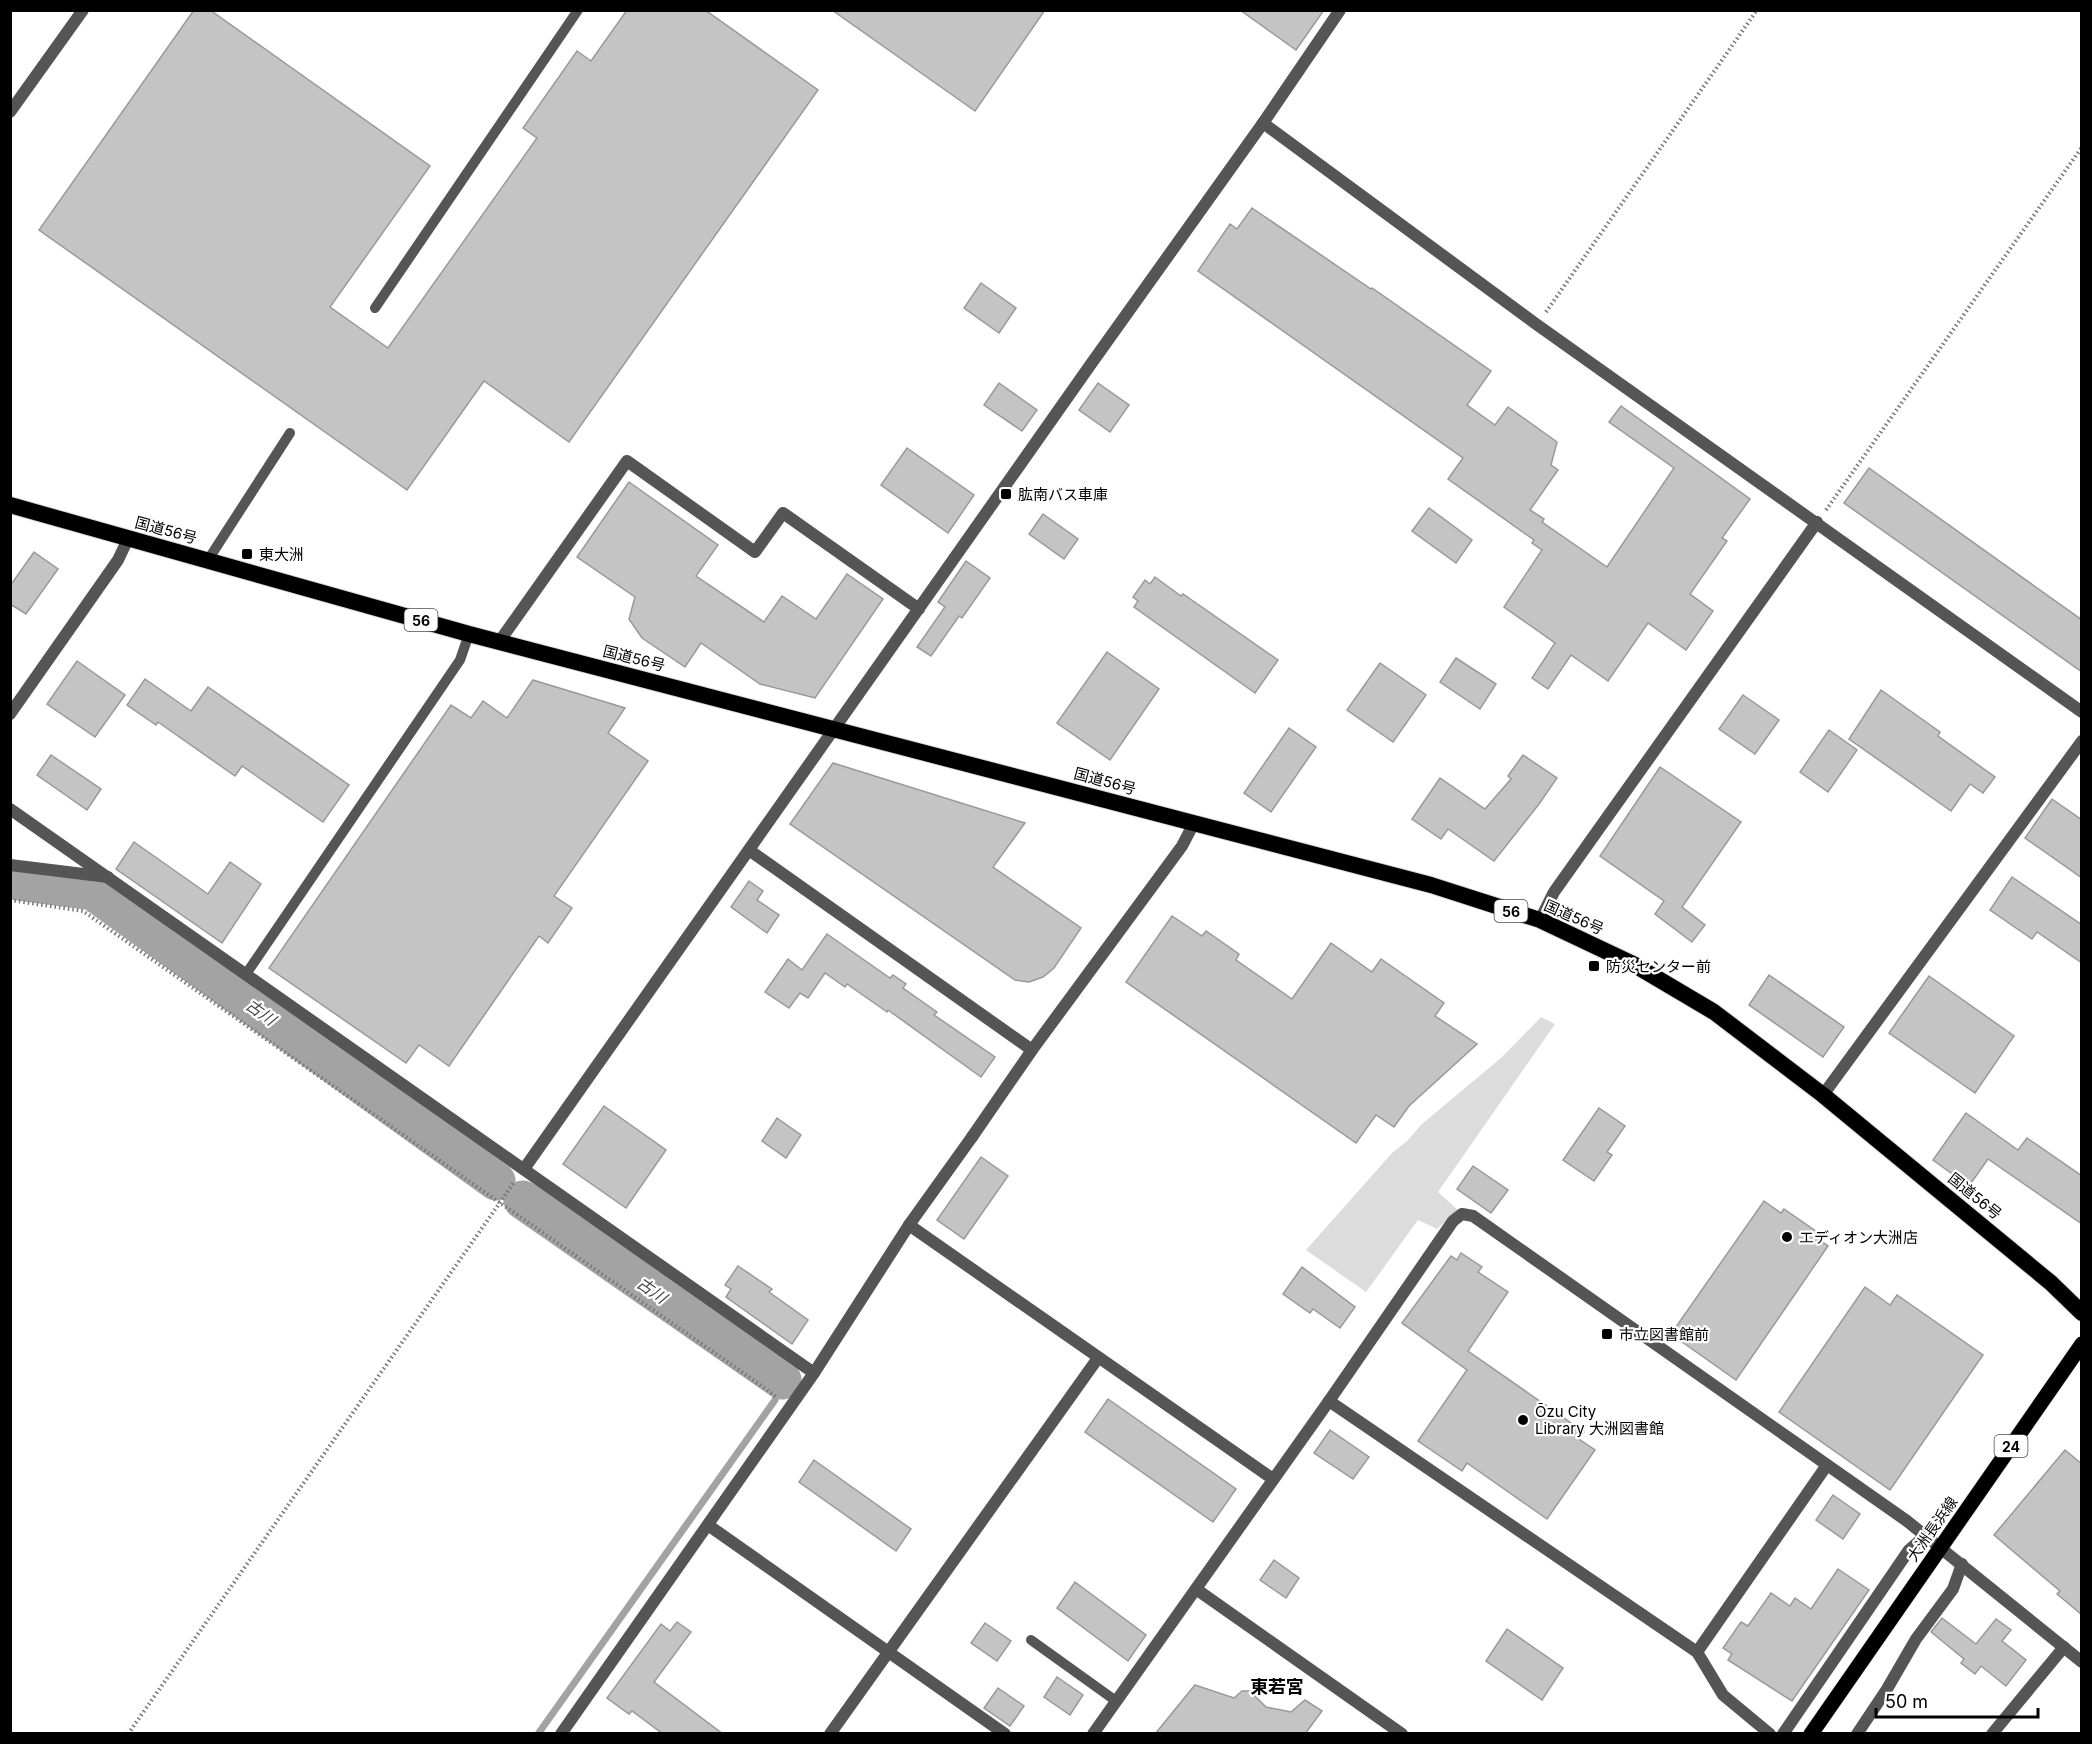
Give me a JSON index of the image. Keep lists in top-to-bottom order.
{
  "streets": {
    "highway": ["国道56号", "56"],
    "main road": ["24", "大洲長浜線"]
  },
  "districts": ["東若宮"],
  "water": ["古川"],
  "places": {
    "transit": [
      "肱南バス車庫",
      "東大洲",
      "防災センター前",
      "市立図書館前"
    ],
    "other": ["エディオン大洲店", "Ōzu City Library 大洲図書館"]
  },
  "scale_bar": "50 m"
}
